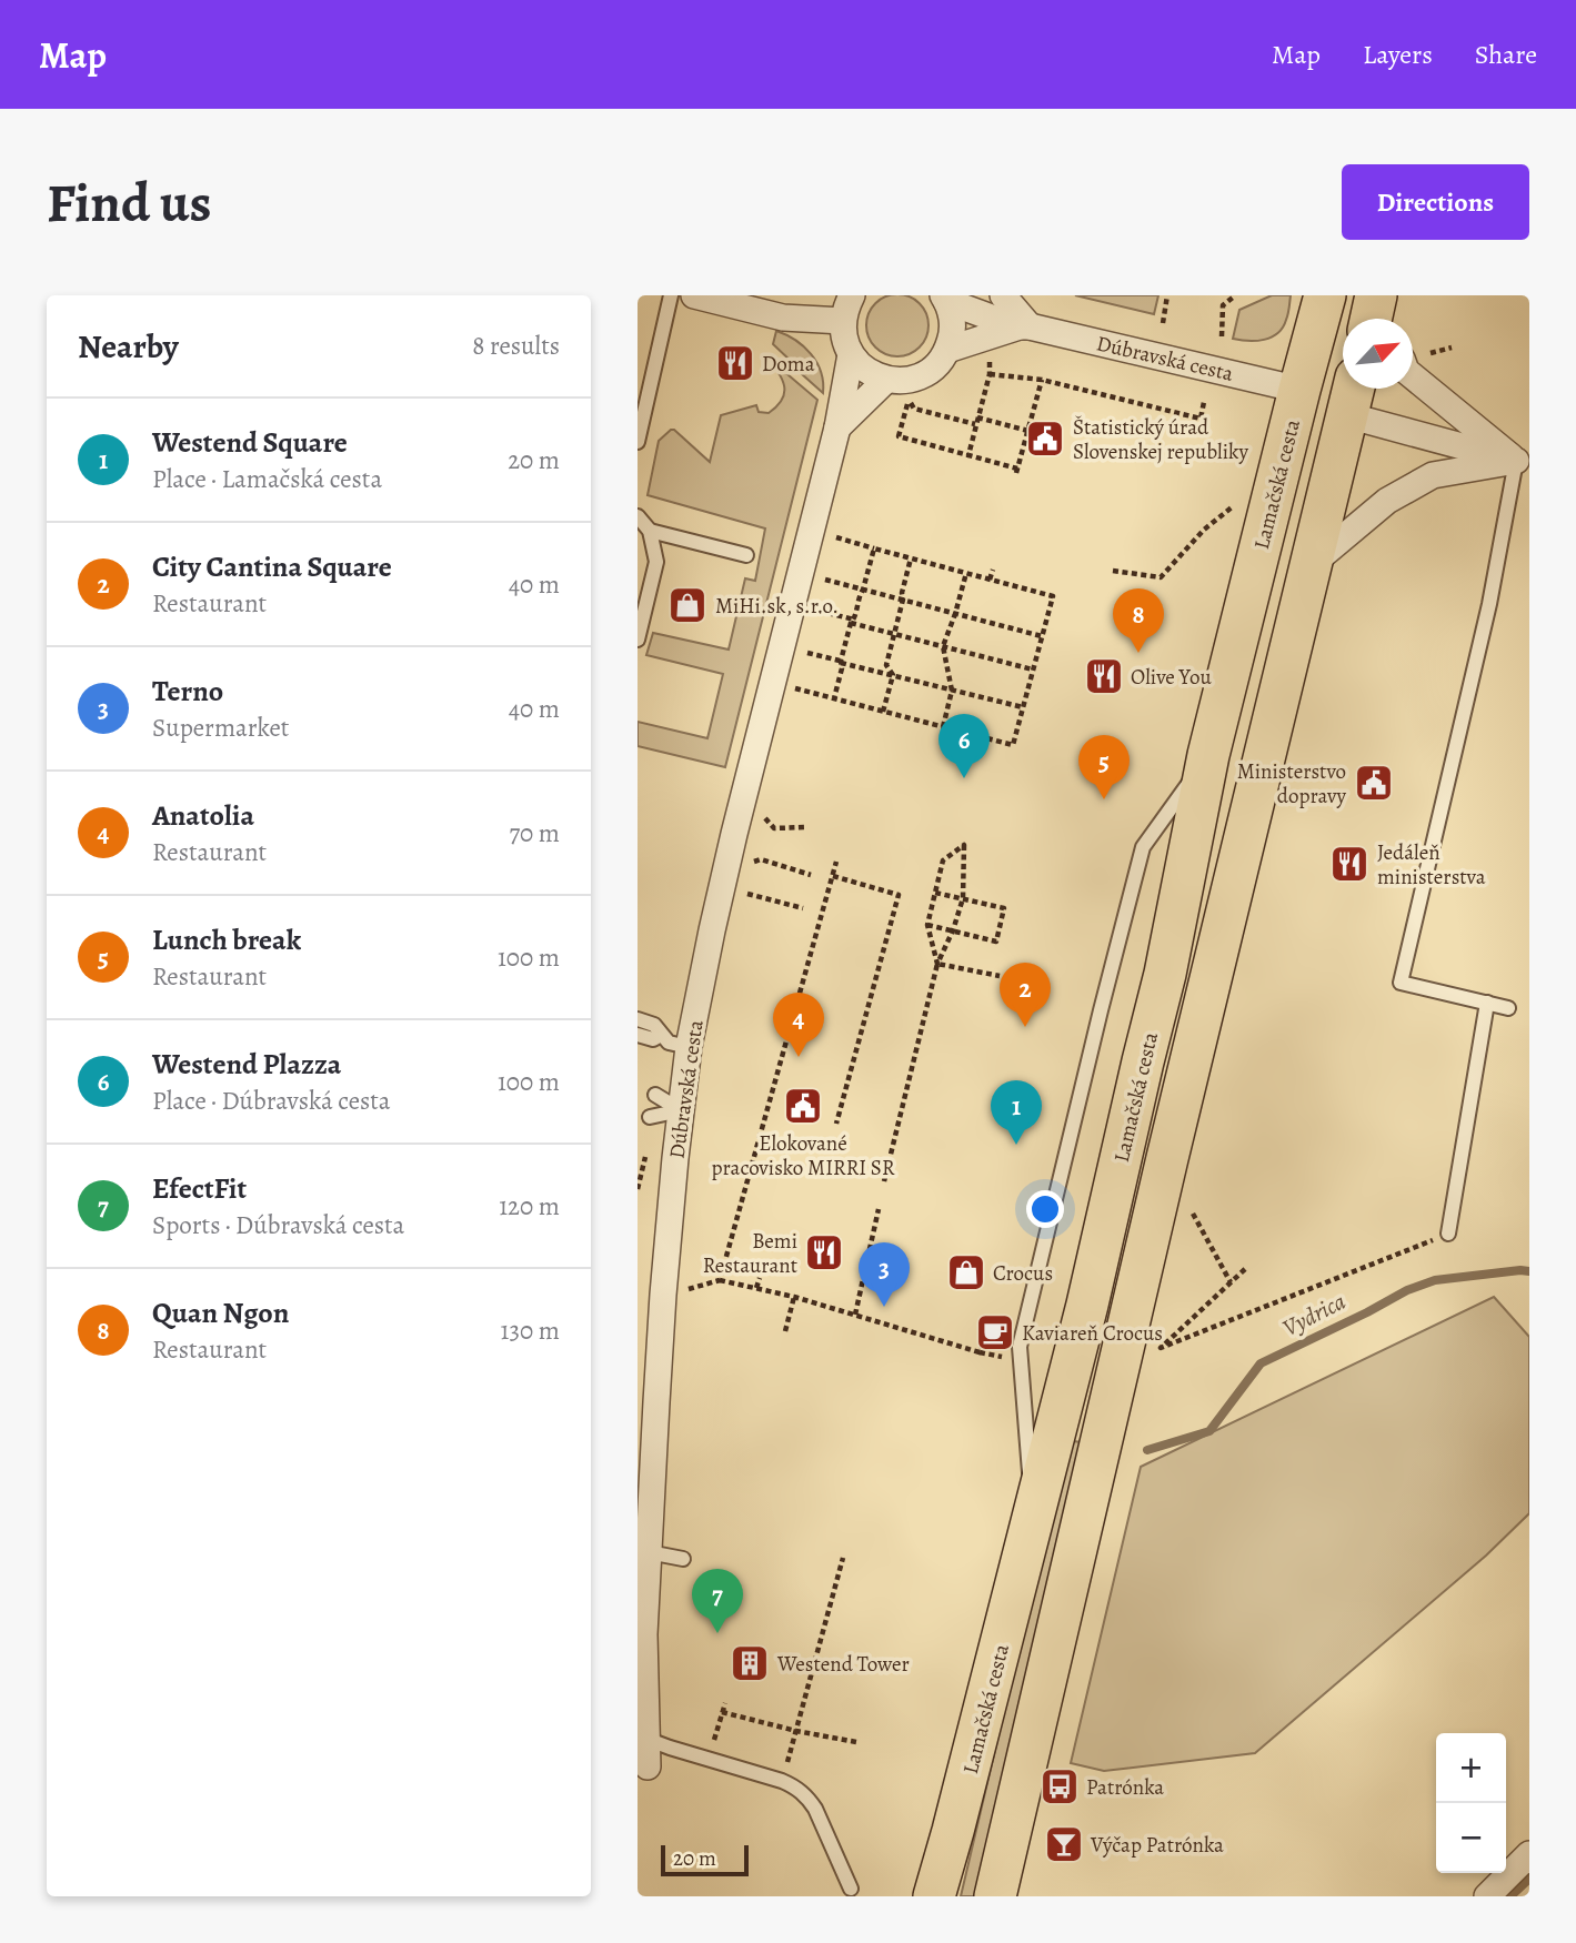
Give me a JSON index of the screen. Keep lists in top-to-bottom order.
{
  "streets": {
    "main road": ["Lamačská cesta"],
    "street": ["Dúbravská cesta"]
  },
  "crossings": [
    ["Dúbravská cesta", "Lamačská cesta"]
  ],
  "water": ["Vydrica"],
  "places": {
    "restaurant": [
      "Doma",
      "Olive You",
      "Jedáleň ministerstva",
      "Bemi Restaurant"
    ],
    "public building": ["Štatistický úrad Slovenskej republiky", "Ministerstvo dopravy", "Elokované pracovisko MIRRI SR"],
    "shop": ["MiHi.sk, s.r.o.", "Crocus"],
    "cafe": ["Kaviareň Crocus"],
    "building": ["Westend Tower"],
    "bus stop": ["Patrónka"],
    "bar": ["Výčap Patrónka"]
  },
  "scale_bar": "20 m",
  "north": "top right",
  "page": {
    "header": "Map",
    "nav": ["Map", "Layers", "Share"],
    "buttons": "Directions",
    "title": "Find us",
    "heading": ["Nearby", "8 results"],
    "list": [
      {
        "mark": "1",
        "name": "Westend Square",
        "note": "Place · Lamačská cesta",
        "value": "20 m"
      },
      {
        "mark": "2",
        "name": "City Cantina Square",
        "note": "Restaurant",
        "value": "40 m"
      },
      {
        "mark": "3",
        "name": "Terno",
        "note": "Supermarket",
        "value": "40 m"
      },
      {
        "mark": "4",
        "name": "Anatolia",
        "note": "Restaurant",
        "value": "70 m"
      },
      {
        "mark": "5",
        "name": "Lunch break",
        "note": "Restaurant",
        "value": "100 m"
      },
      {
        "mark": "6",
        "name": "Westend Plazza",
        "note": "Place · Dúbravská cesta",
        "value": "100 m"
      },
      {
        "mark": "7",
        "name": "EfectFit",
        "note": "Sports · Dúbravská cesta",
        "value": "120 m"
      },
      {
        "mark": "8",
        "name": "Quan Ngon",
        "note": "Restaurant",
        "value": "130 m"
      }
    ],
    "pins": [
      "8",
      "6",
      "5",
      "2",
      "4",
      "1",
      "3",
      "7"
    ],
    "map_buttons": ["+", "−"],
    "scale": "20 m"
  }
}
